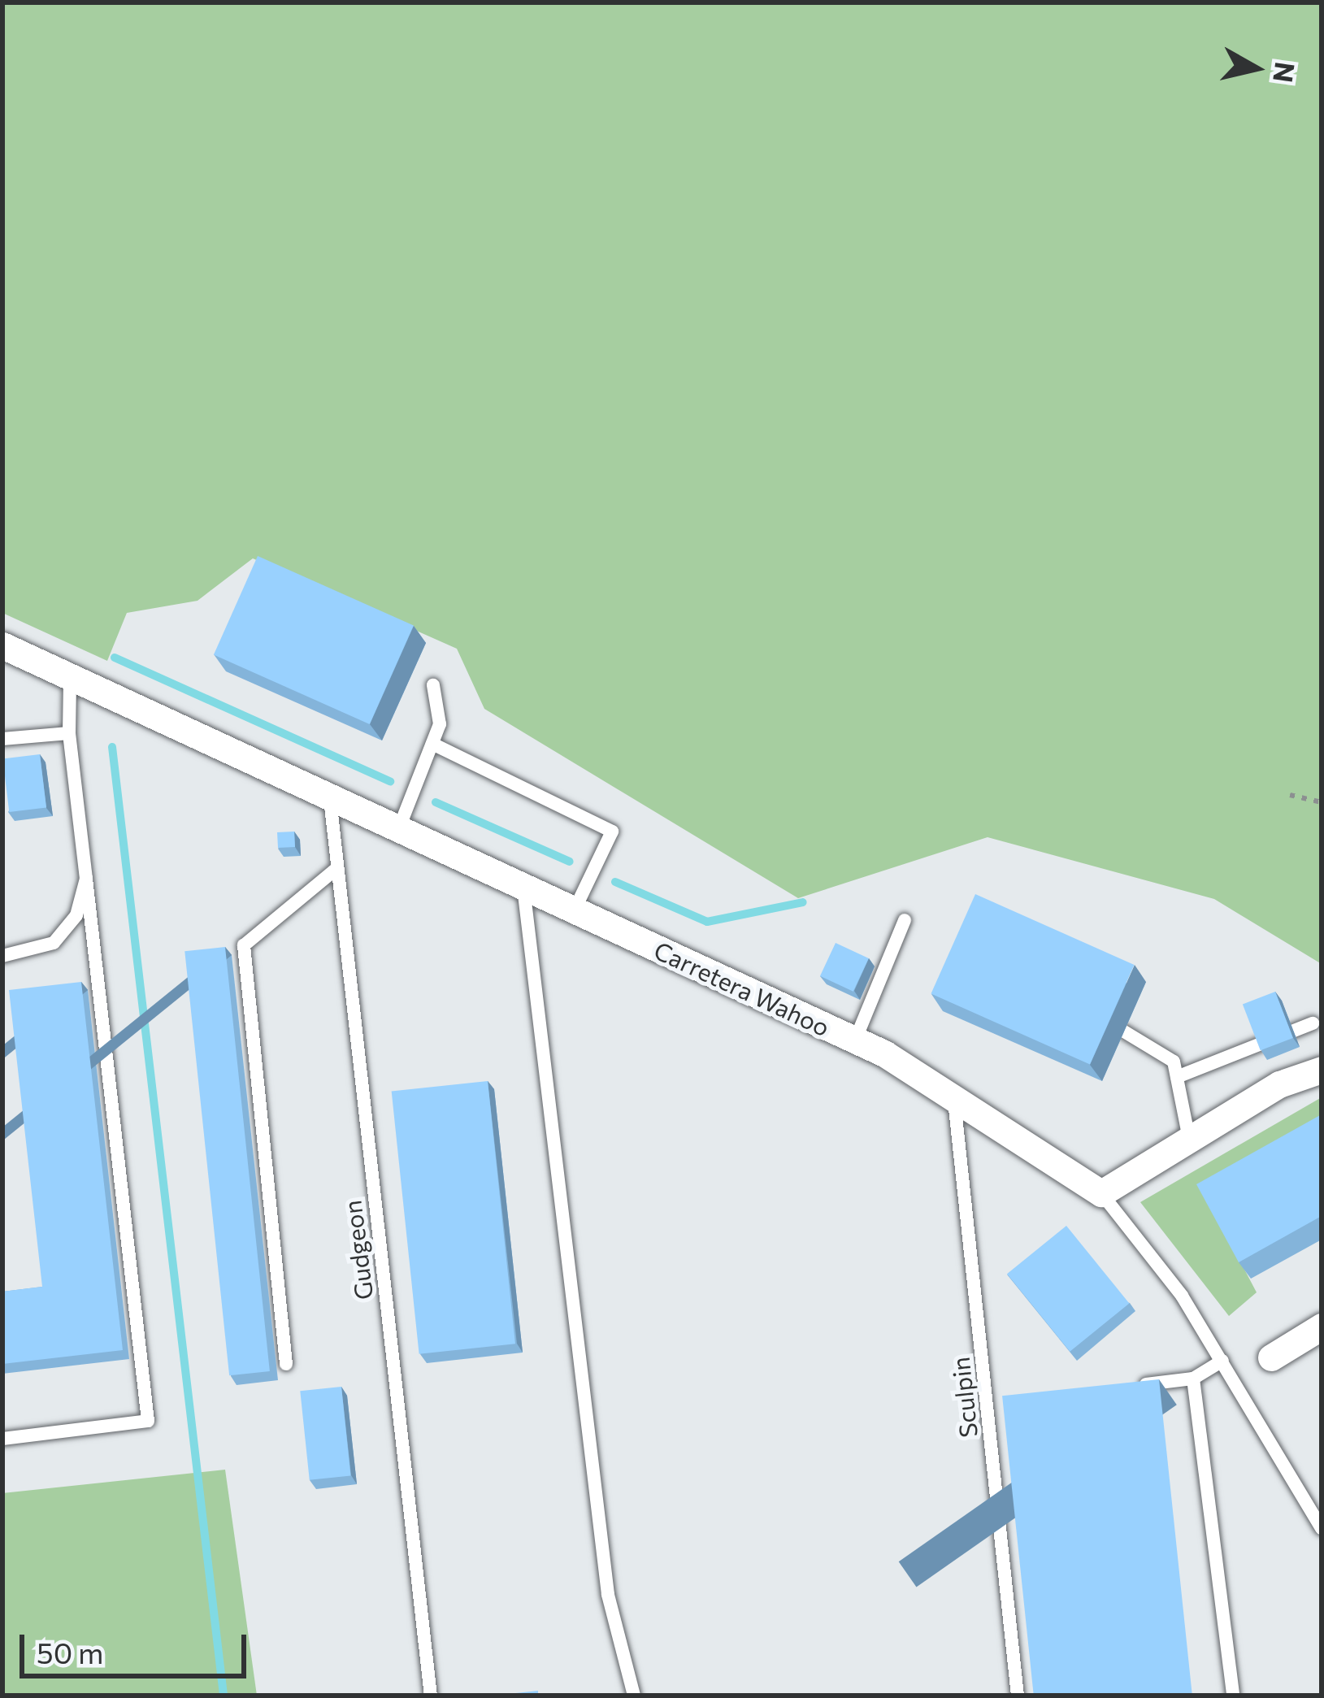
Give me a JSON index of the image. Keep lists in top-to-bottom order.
{
  "streets": {
    "street": ["Carretera Wahoo"],
    "lane": ["Gudgeon", "Sculpin"]
  },
  "crossings": [
    ["Carretera Wahoo", "Gudgeon"],
    ["Carretera Wahoo", "Sculpin"]
  ],
  "scale_bar": "50 m",
  "north": "right"
}
